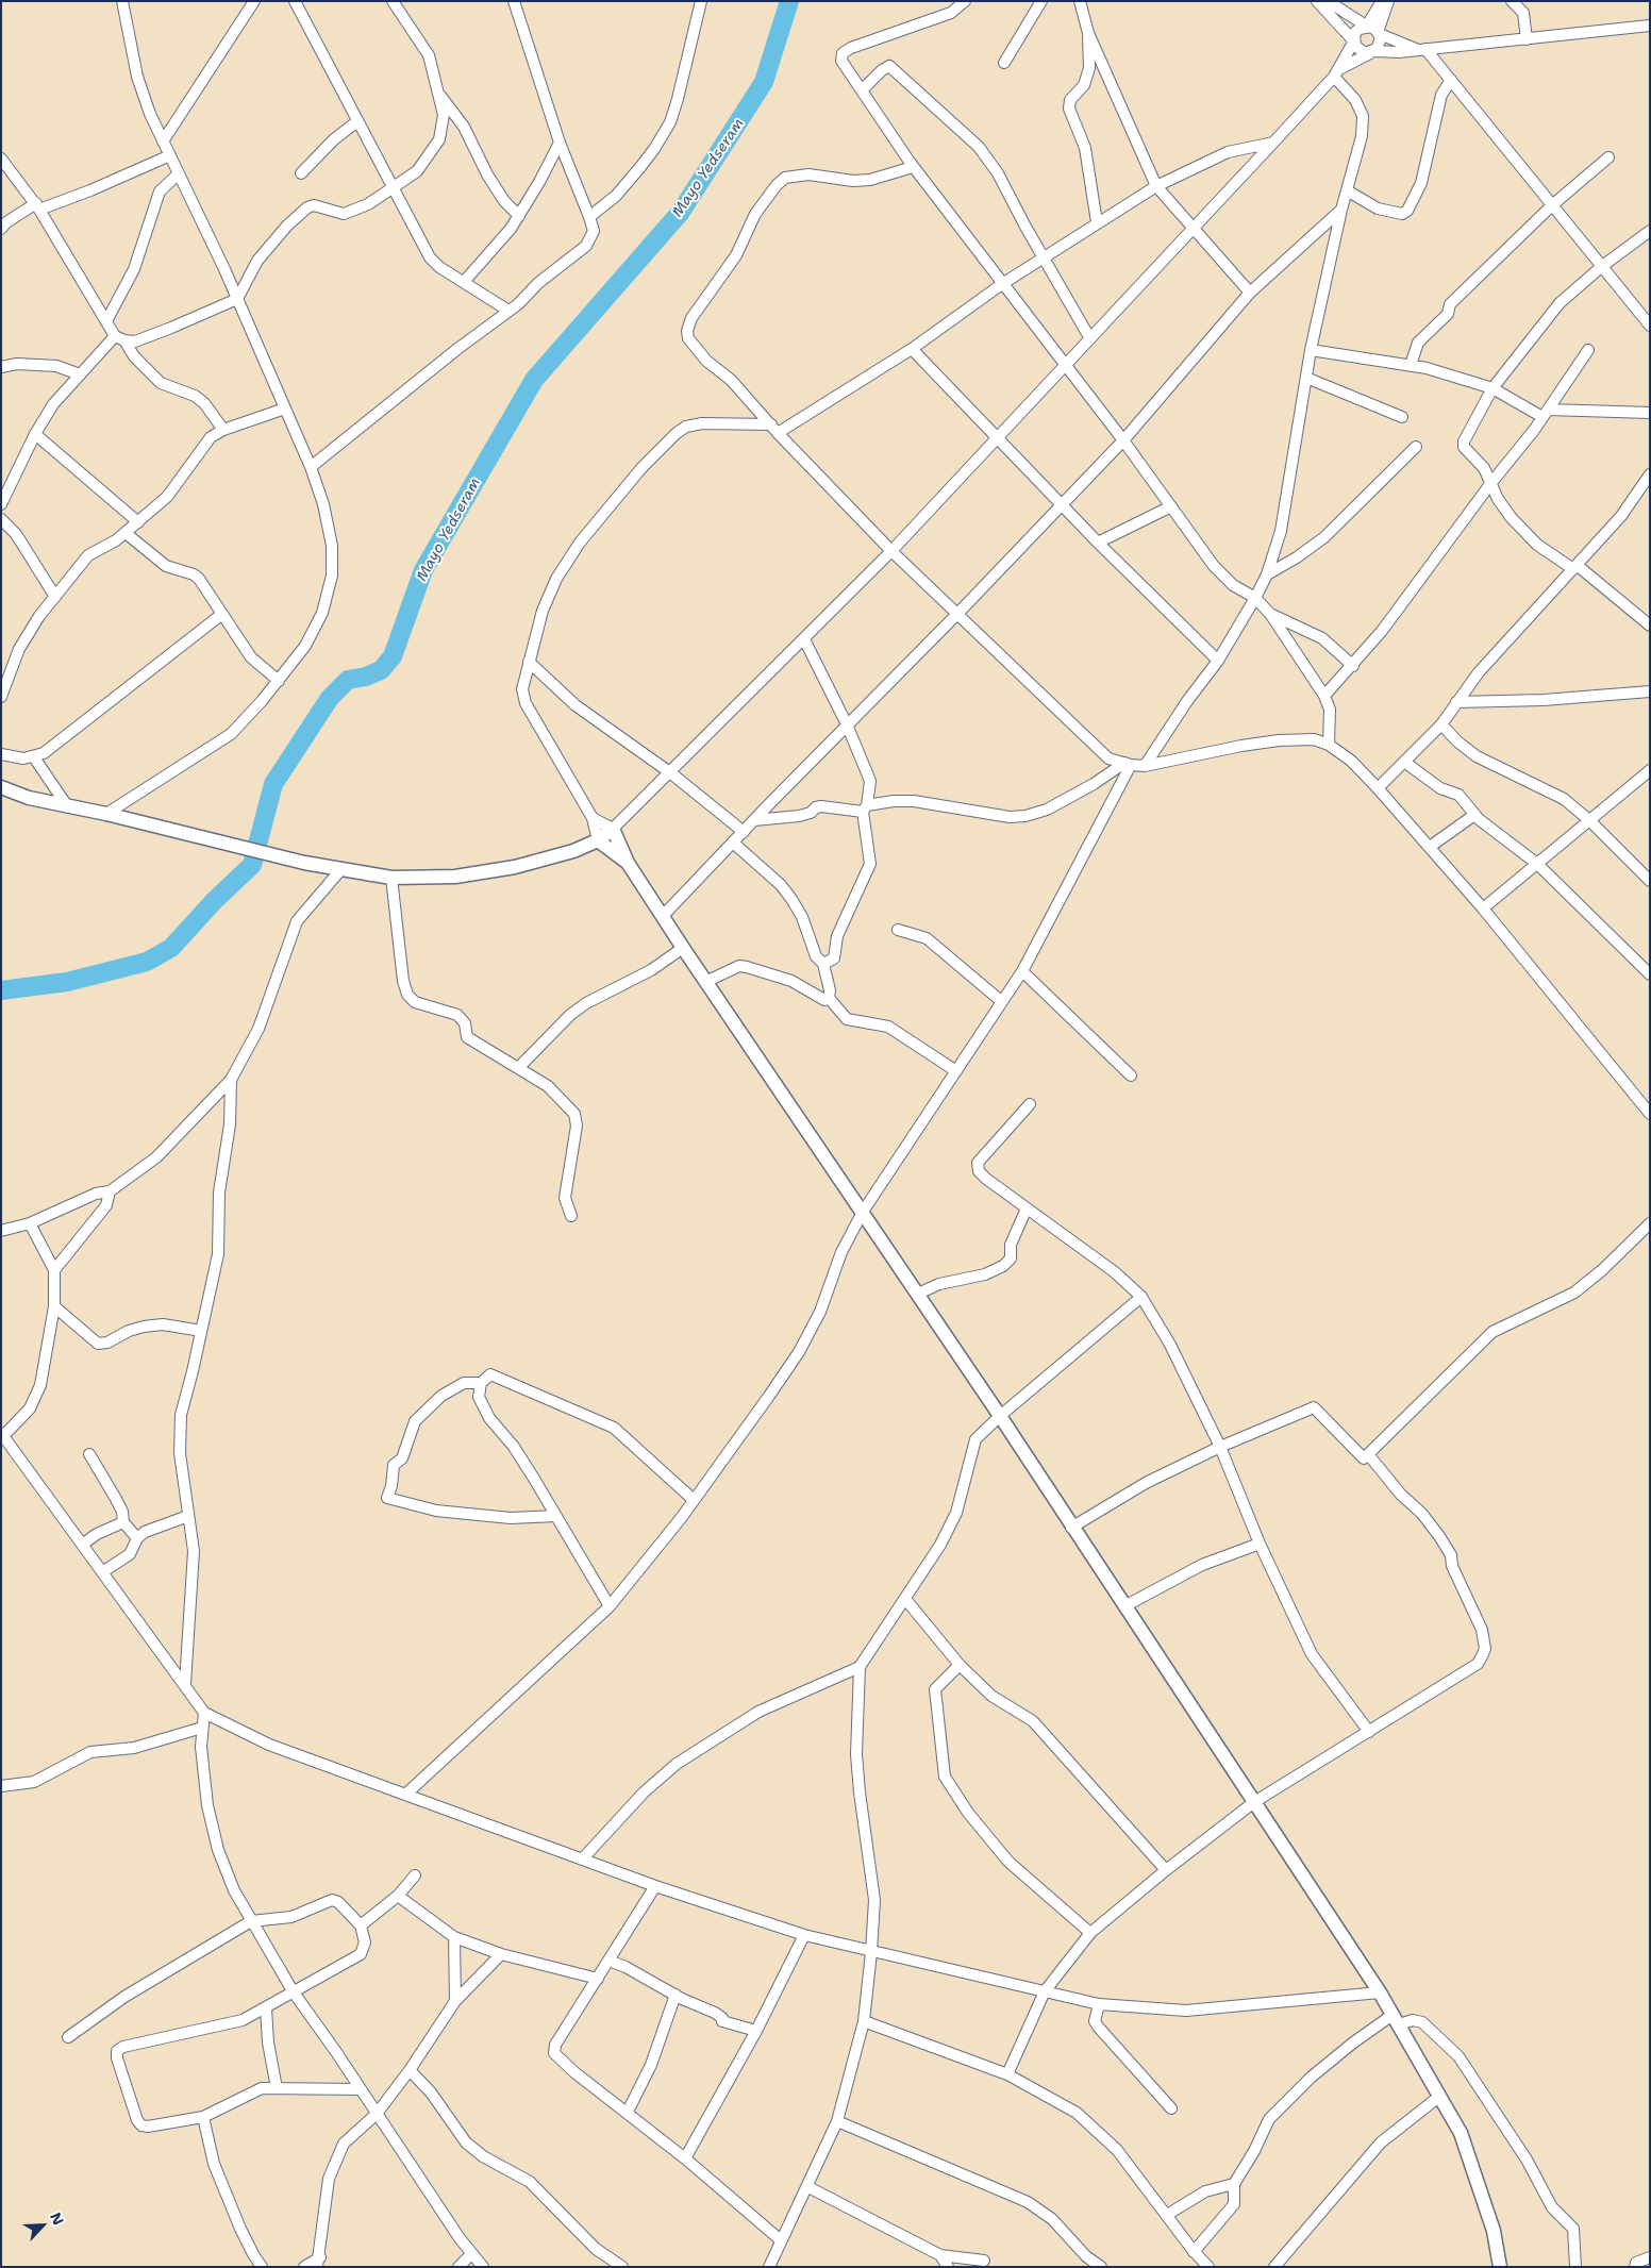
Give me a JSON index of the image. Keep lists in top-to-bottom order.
{
  "water": ["Mayo Yedseram"],
  "north": "top right"
}
